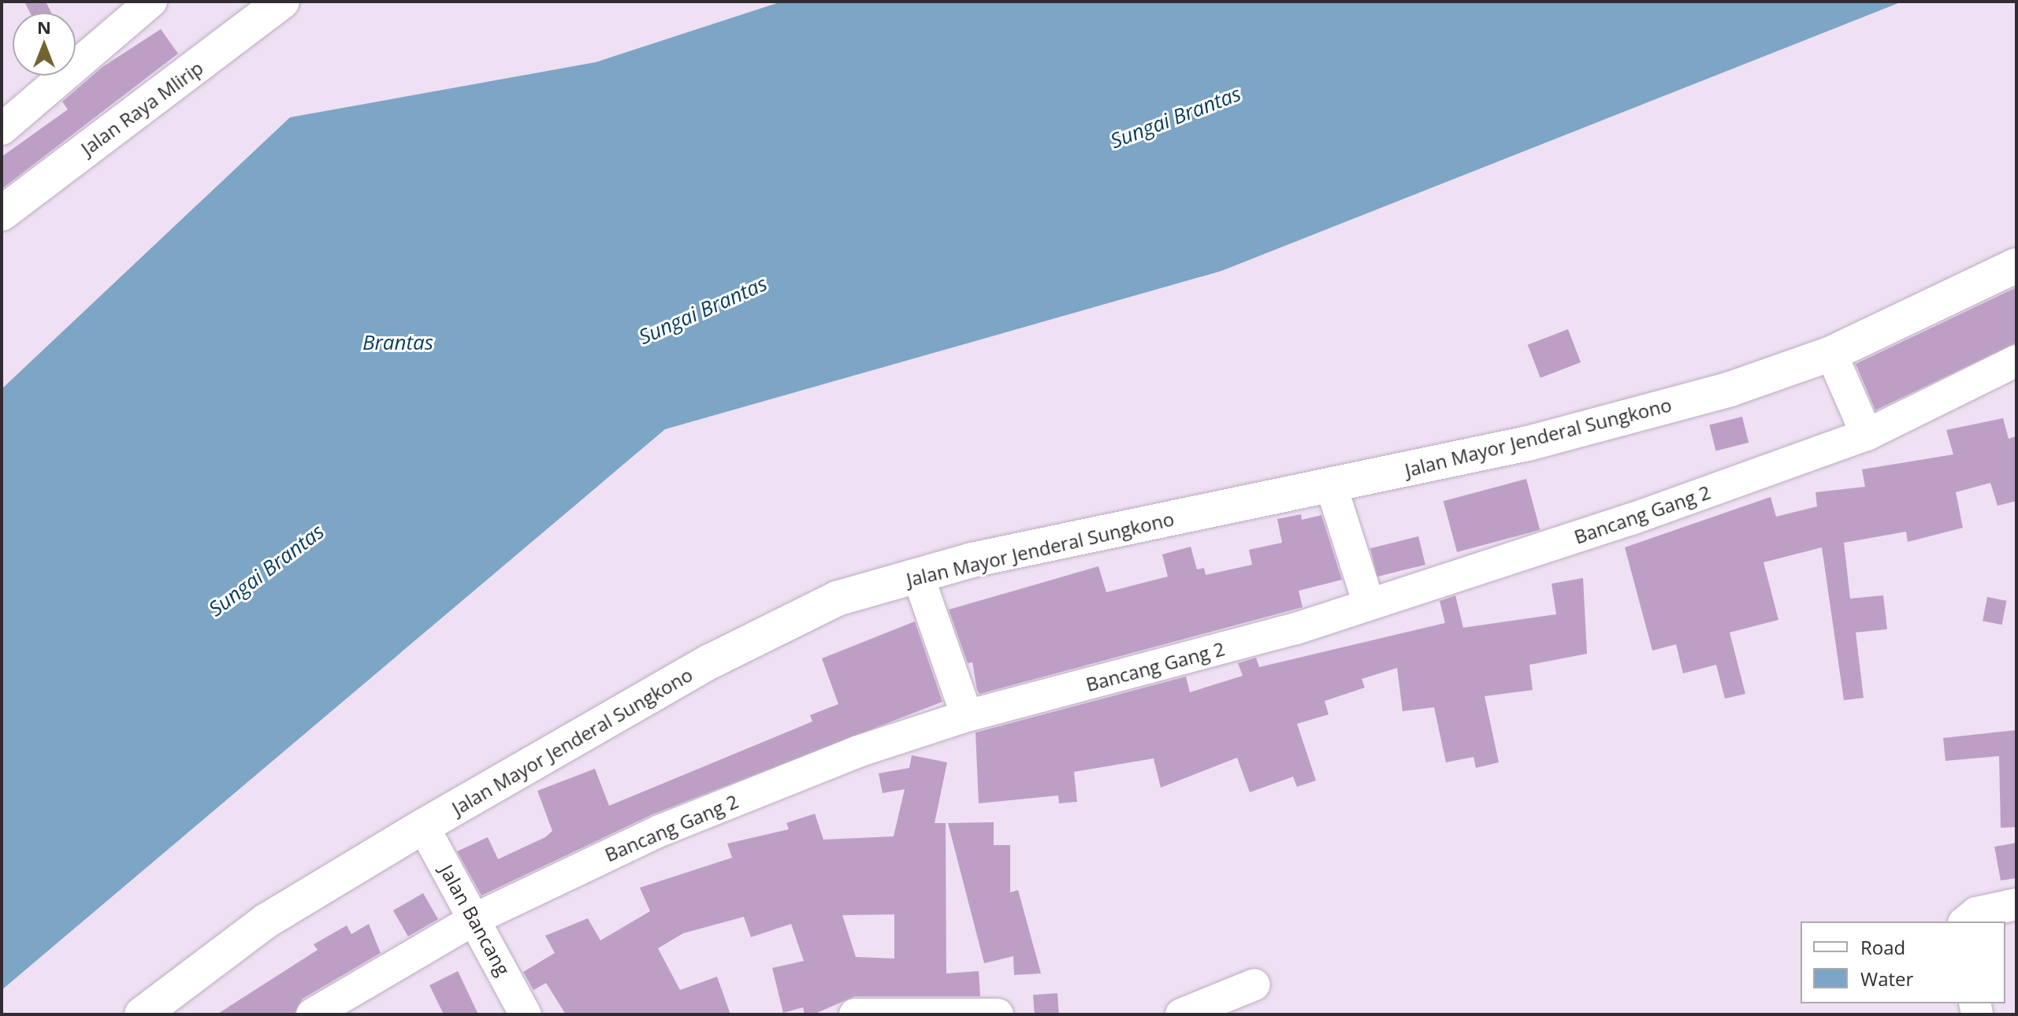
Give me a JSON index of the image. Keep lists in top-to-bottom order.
{
  "streets": {
    "main road": ["Jalan Raya Mlirip", "Jalan Mayor Jenderal Sungkono"],
    "street": ["Bancang Gang 2", "Jalan Bancang"]
  },
  "crossings": [
    ["Jalan Mayor Jenderal Sungkono", "Jalan Bancang"],
    ["Bancang Gang 2", "Jalan Bancang"]
  ],
  "water": ["Sungai Brantas", "Brantas"],
  "legend": ["Road", "Water"],
  "north": "top"
}
